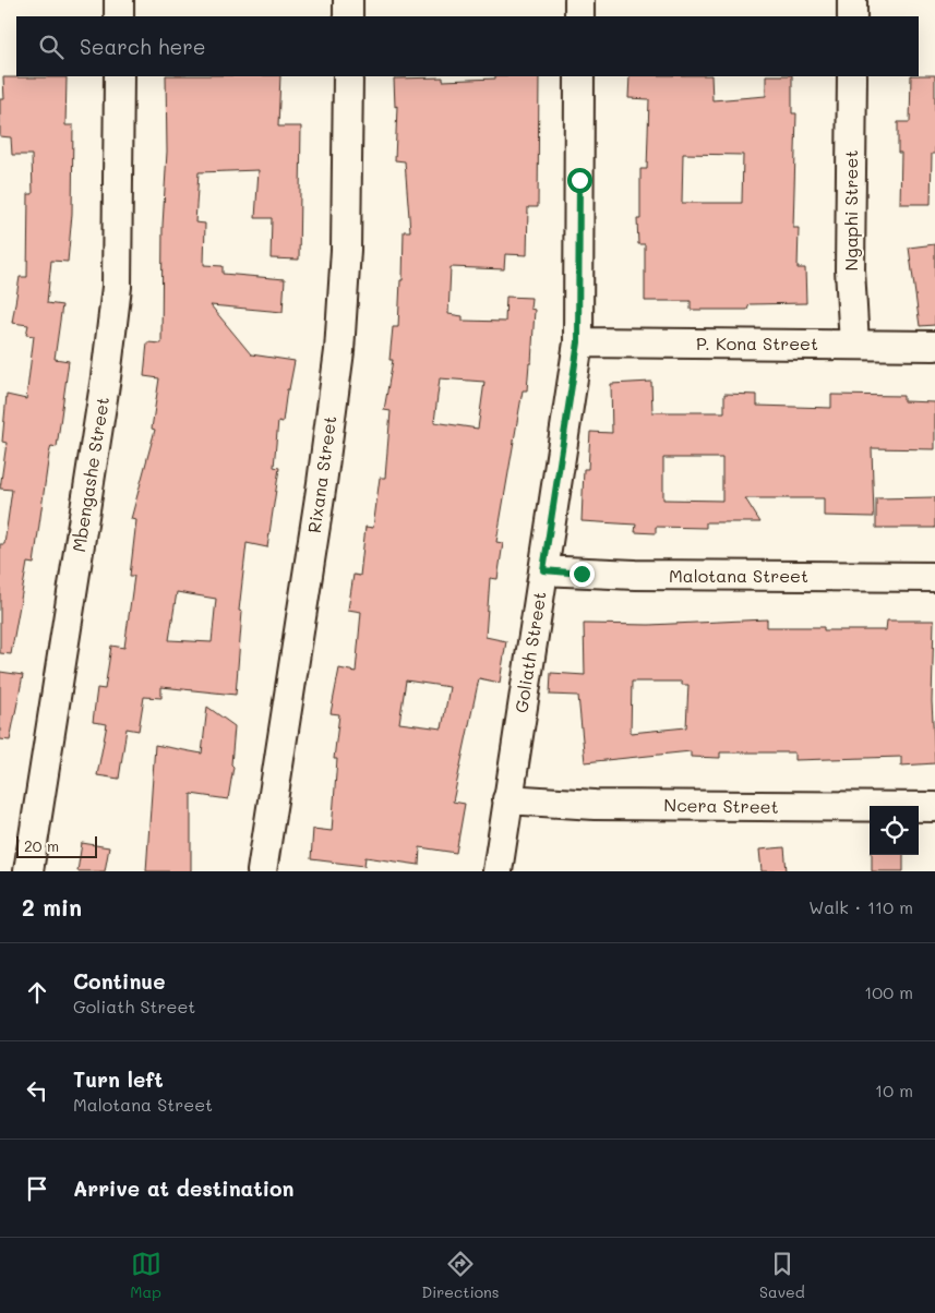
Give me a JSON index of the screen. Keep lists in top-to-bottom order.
{
  "streets": {
    "street": [
      "Ngaphi Street",
      "P. Kona Street",
      "Mbengashe Street",
      "Rixana Street",
      "Malotana Street",
      "Goliath Street",
      "Ncera Street"
    ]
  },
  "crossings": [
    ["Ngaphi Street", "P. Kona Street"],
    ["P. Kona Street", "Goliath Street"],
    ["Malotana Street", "Goliath Street"],
    ["Goliath Street", "Ncera Street"]
  ],
  "scale_bar": "20 m",
  "page": {
    "search": "Search here",
    "scale": "20 m",
    "heading": ["2 min", "Walk · 110 m"],
    "list": [
      ["Continue", "Goliath Street", "100 m"],
      ["Turn left", "Malotana Street", "10 m"],
      "Arrive at destination"
    ],
    "nav": ["Map", "Directions", "Saved"]
  }
}
